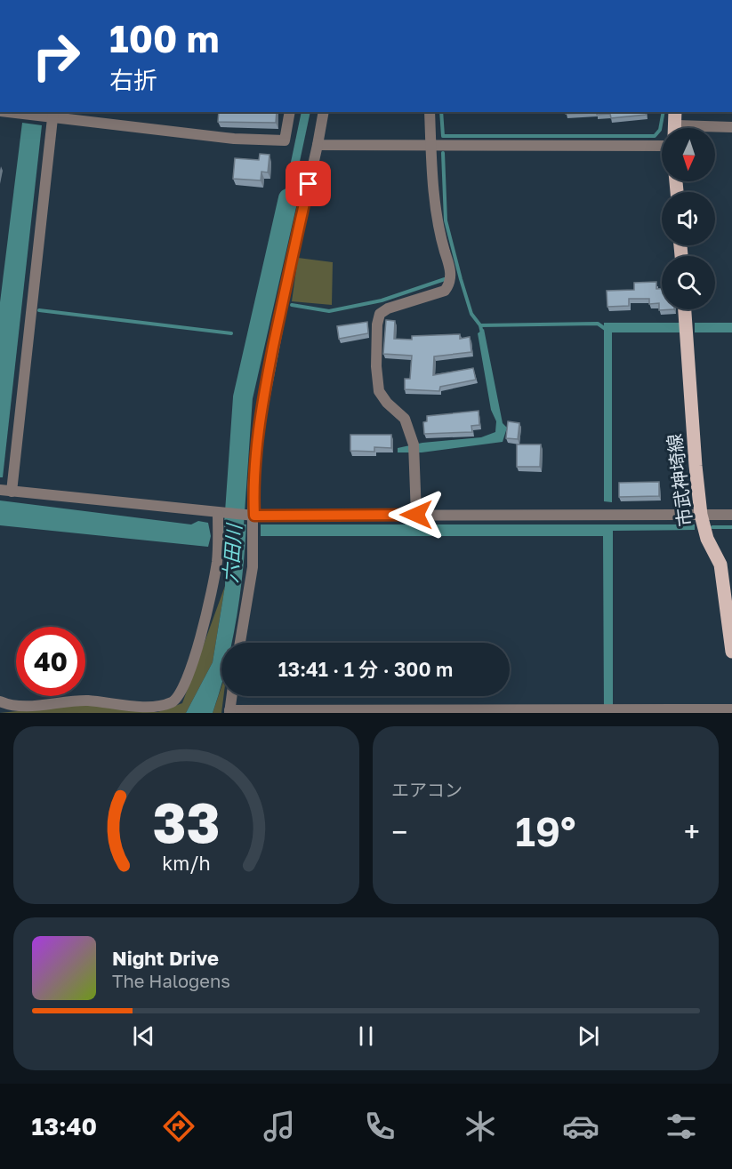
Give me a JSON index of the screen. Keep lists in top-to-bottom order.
{
  "streets": {
    "main road": ["市武神埼線"]
  },
  "water": ["六田川"],
  "north": "bottom",
  "page": {
    "turn": ["100 m", "右折"],
    "limit": "40",
    "trip": "13:41 · 1 分 · 300 m",
    "tile": "エアコン",
    "heat": ["−", "19°", "+"],
    "song": ["Night Drive", "The Halogens"],
    "tabs": "13:40",
    "gauge": ["33", "km/h"]
  }
}
